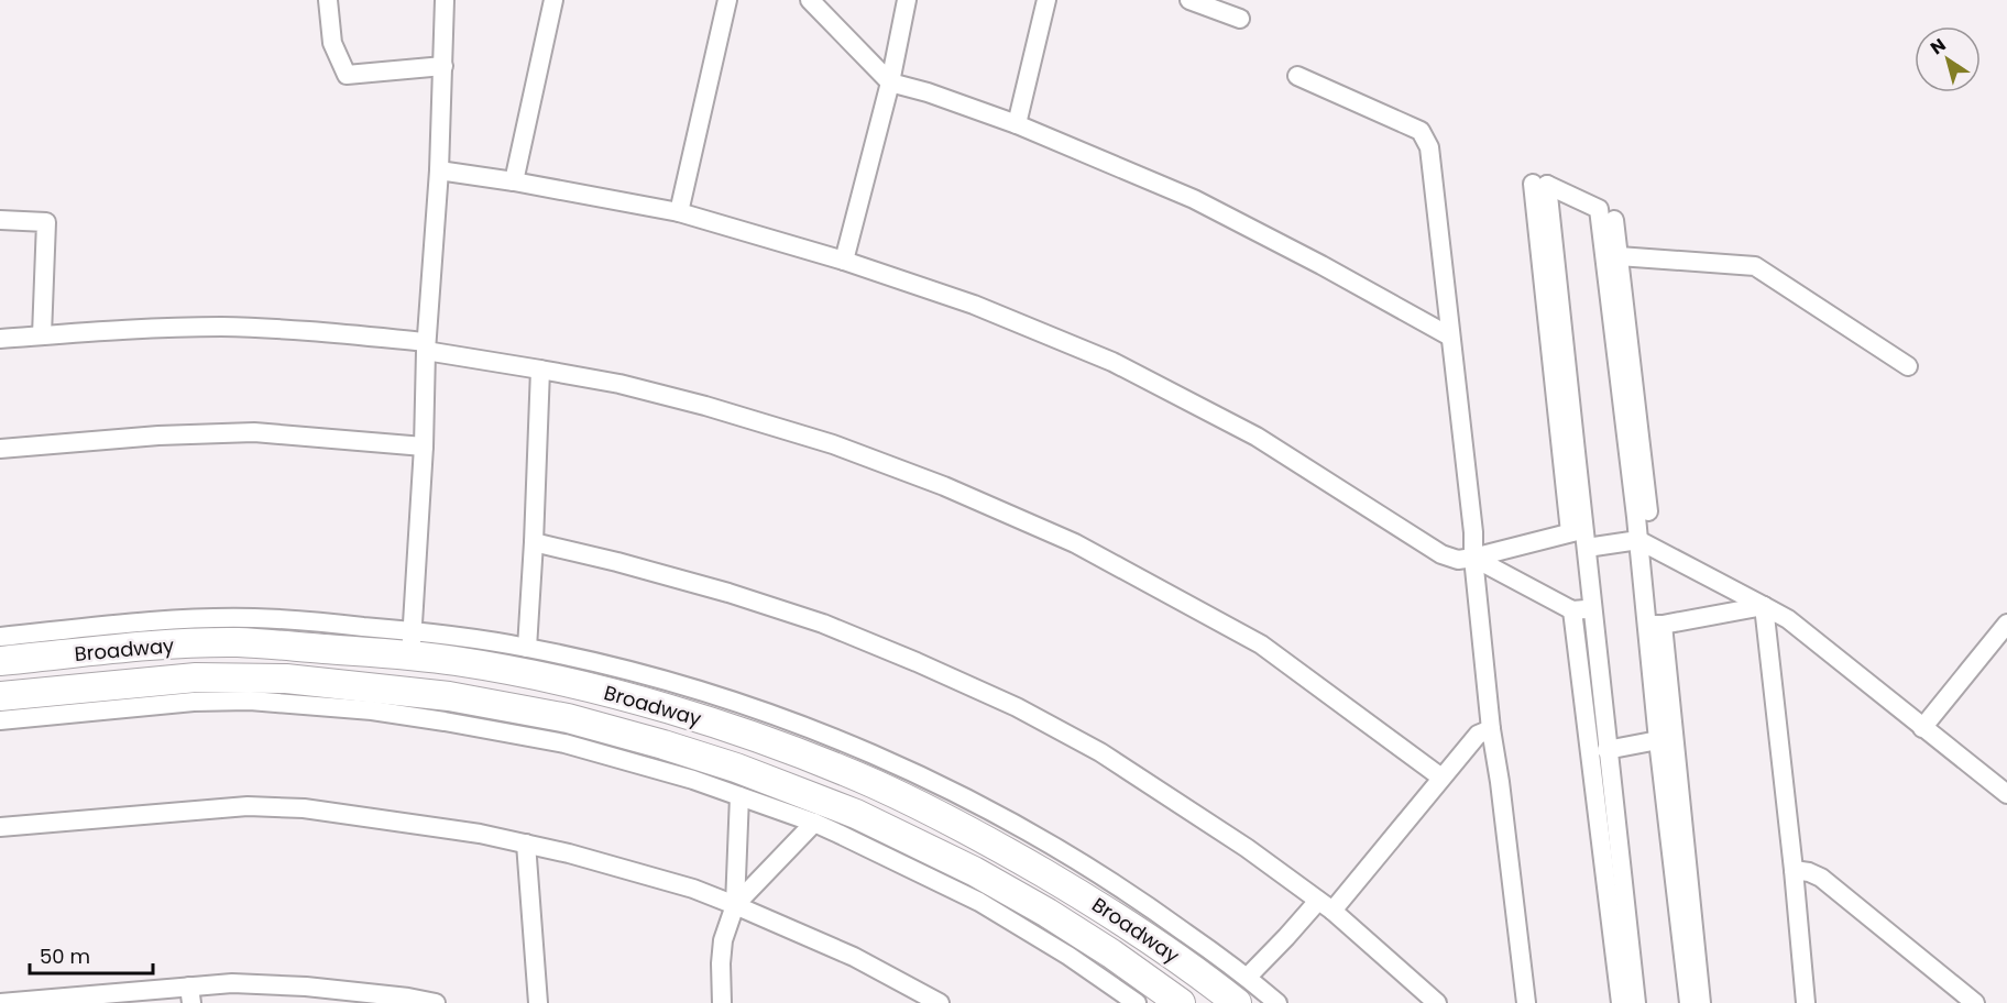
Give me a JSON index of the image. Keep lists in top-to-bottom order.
{
  "streets": {
    "main road": ["Broadway"]
  },
  "scale_bar": "50 m",
  "north": "top left"
}
